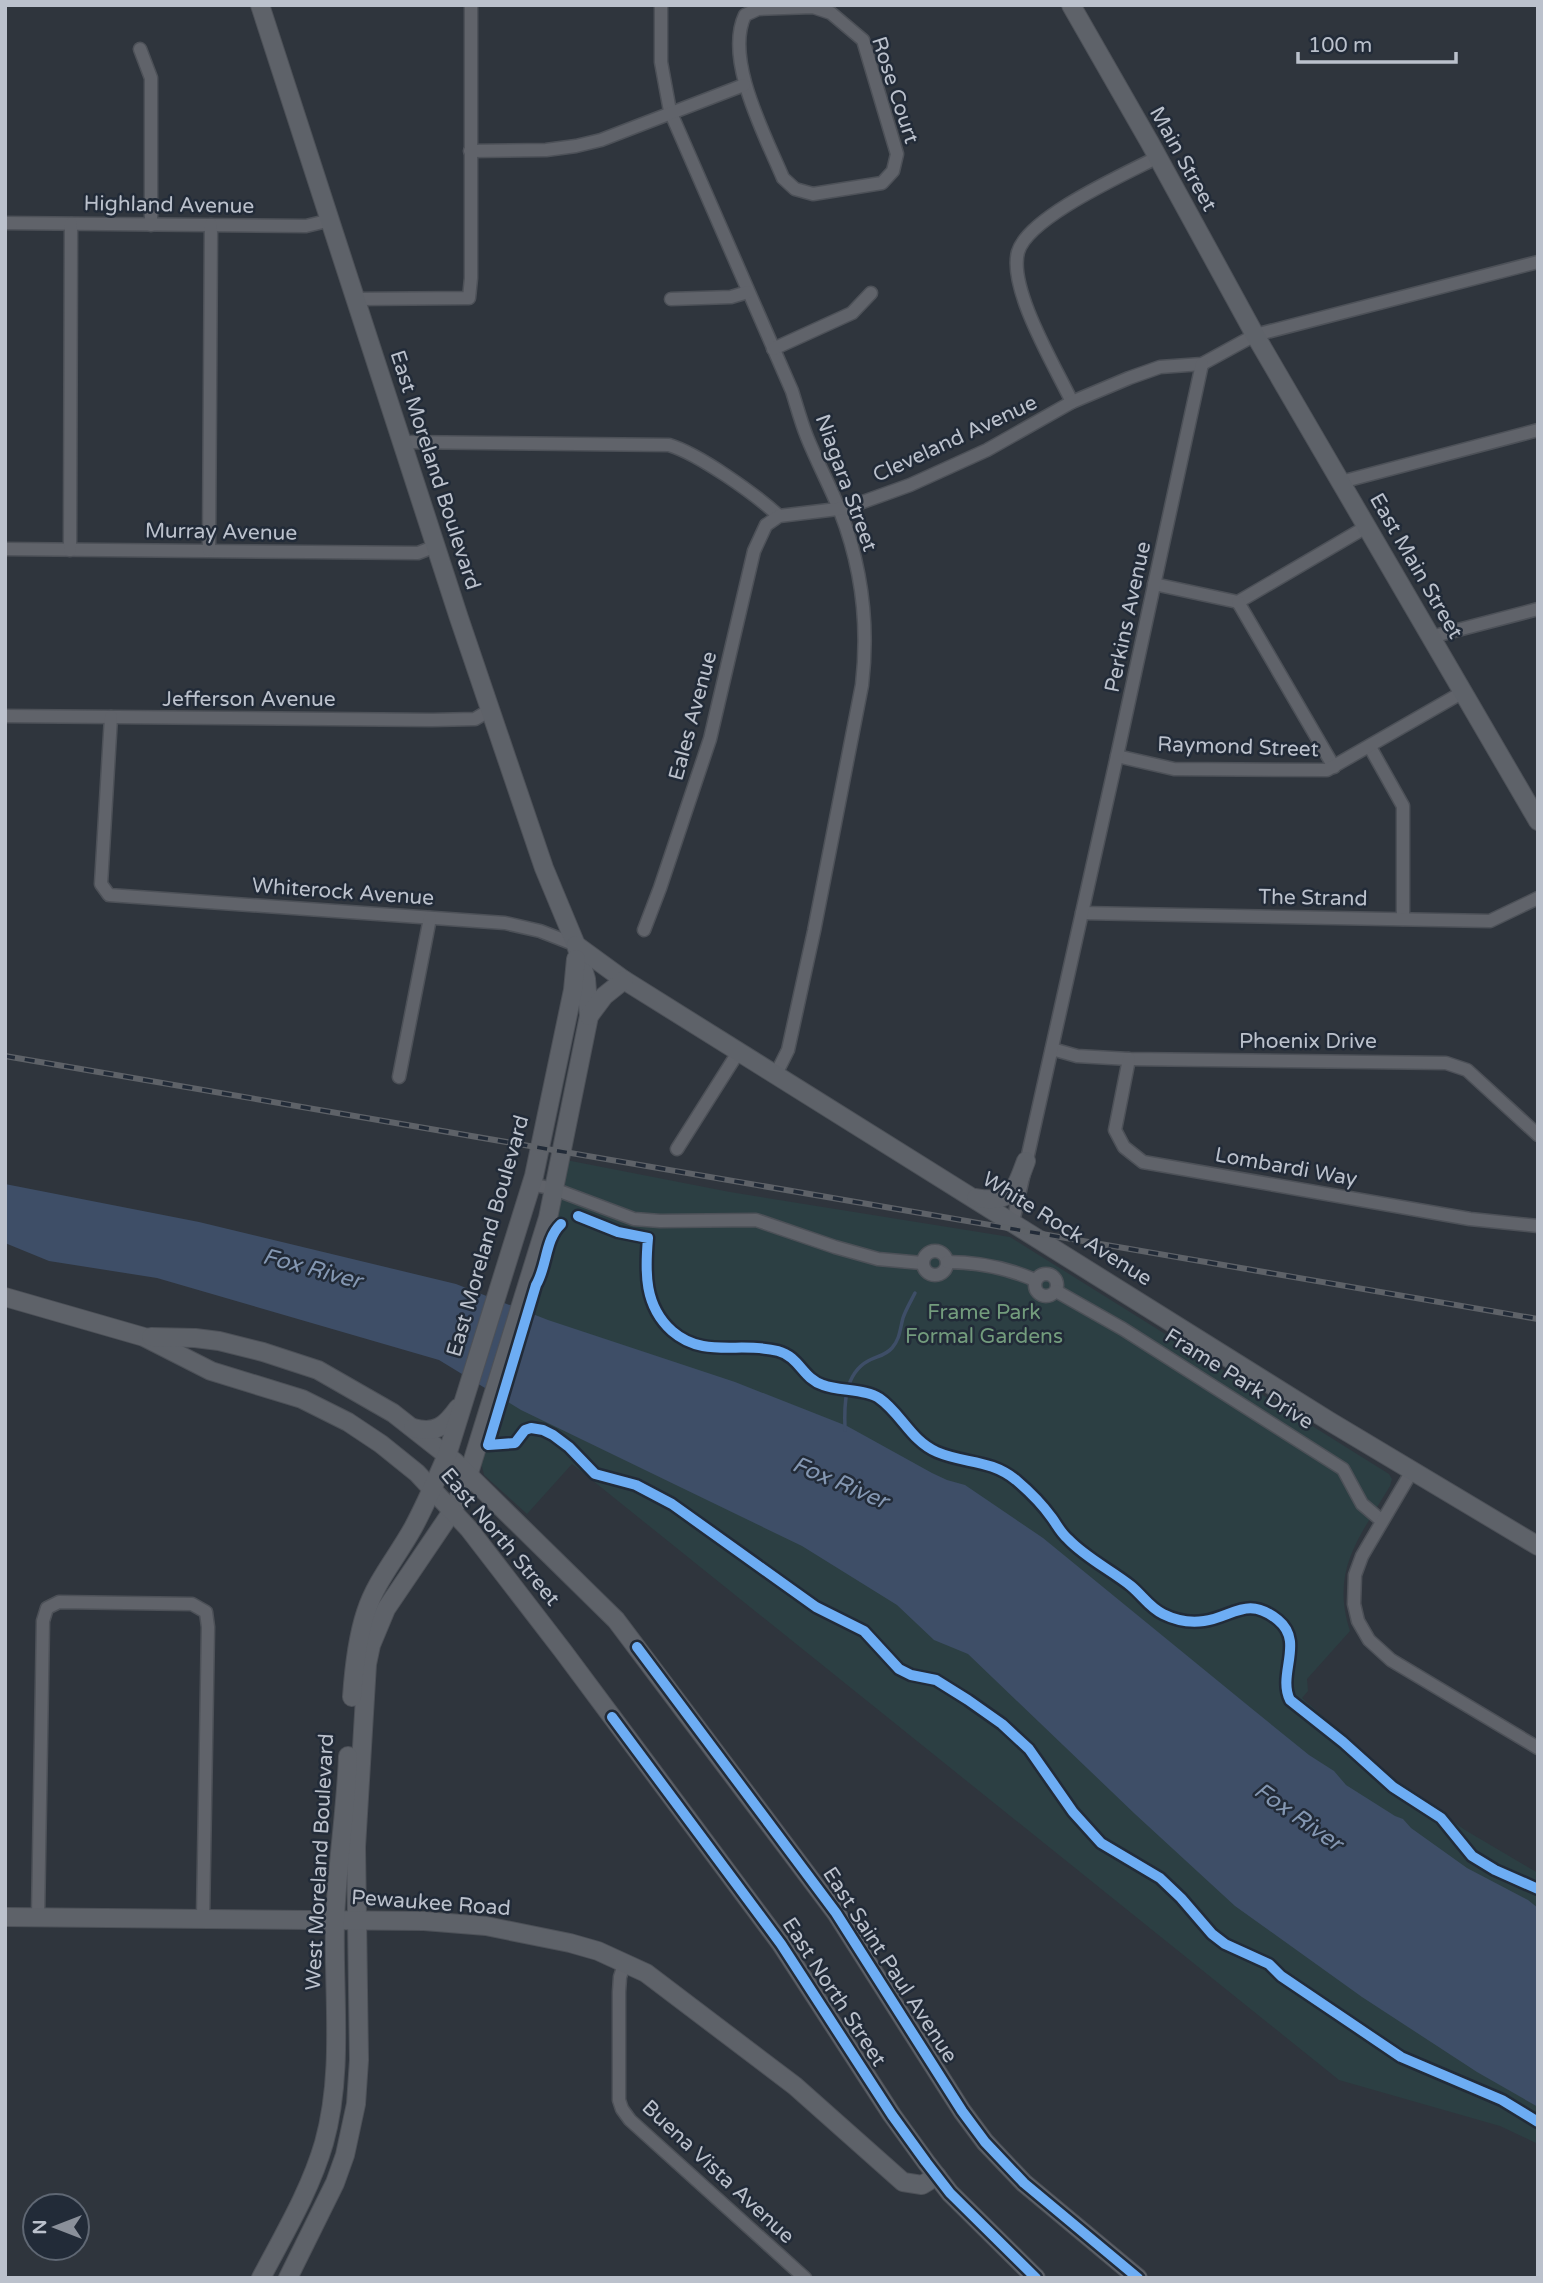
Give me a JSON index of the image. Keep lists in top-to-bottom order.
{
  "streets": {
    "main road": [
      "Main Street",
      "East Moreland Boulevard",
      "East Main Street",
      "White Rock Avenue",
      "East North Street",
      "West Moreland Boulevard",
      "Pewaukee Road",
      "East Saint Paul Avenue"
    ],
    "street": [
      "Rose Court",
      "Highland Avenue",
      "Cleveland Avenue",
      "Niagara Street",
      "Murray Avenue",
      "Perkins Avenue",
      "Jefferson Avenue",
      "Eales Avenue",
      "Raymond Street",
      "Whiterock Avenue",
      "The Strand",
      "Phoenix Drive",
      "Lombardi Way",
      "Frame Park Drive",
      "Buena Vista Avenue"
    ]
  },
  "crossings": [
    ["Main Street", "East Main Street"],
    ["Highland Avenue", "East Moreland Boulevard"],
    ["Cleveland Avenue", "Niagara Street"],
    ["Cleveland Avenue", "Perkins Avenue"],
    ["Cleveland Avenue", "Eales Avenue"],
    ["East Moreland Boulevard", "Murray Avenue"],
    ["East Moreland Boulevard", "Jefferson Avenue"],
    ["East Moreland Boulevard", "Whiterock Avenue"],
    ["East Moreland Boulevard", "White Rock Avenue"],
    ["East Moreland Boulevard", "Frame Park Drive"],
    ["East Moreland Boulevard", "East North Street"],
    ["East Moreland Boulevard", "West Moreland Boulevard"],
    ["East Moreland Boulevard", "East Saint Paul Avenue"],
    ["Niagara Street", "White Rock Avenue"],
    ["East Main Street", "Raymond Street"],
    ["Perkins Avenue", "Raymond Street"],
    ["Perkins Avenue", "The Strand"],
    ["Perkins Avenue", "Phoenix Drive"],
    ["Perkins Avenue", "White Rock Avenue"],
    ["Jefferson Avenue", "Whiterock Avenue"],
    ["Whiterock Avenue", "White Rock Avenue"],
    ["Phoenix Drive", "Lombardi Way"],
    ["East North Street", "West Moreland Boulevard"],
    ["East North Street", "Pewaukee Road"],
    ["East North Street", "East Saint Paul Avenue"],
    ["West Moreland Boulevard", "Pewaukee Road"],
    ["West Moreland Boulevard", "East Saint Paul Avenue"],
    ["Pewaukee Road", "Buena Vista Avenue"]
  ],
  "water": ["Fox River"],
  "parks": ["Frame Park Formal Gardens"],
  "scale_bar": "100 m",
  "north": "left"
}
